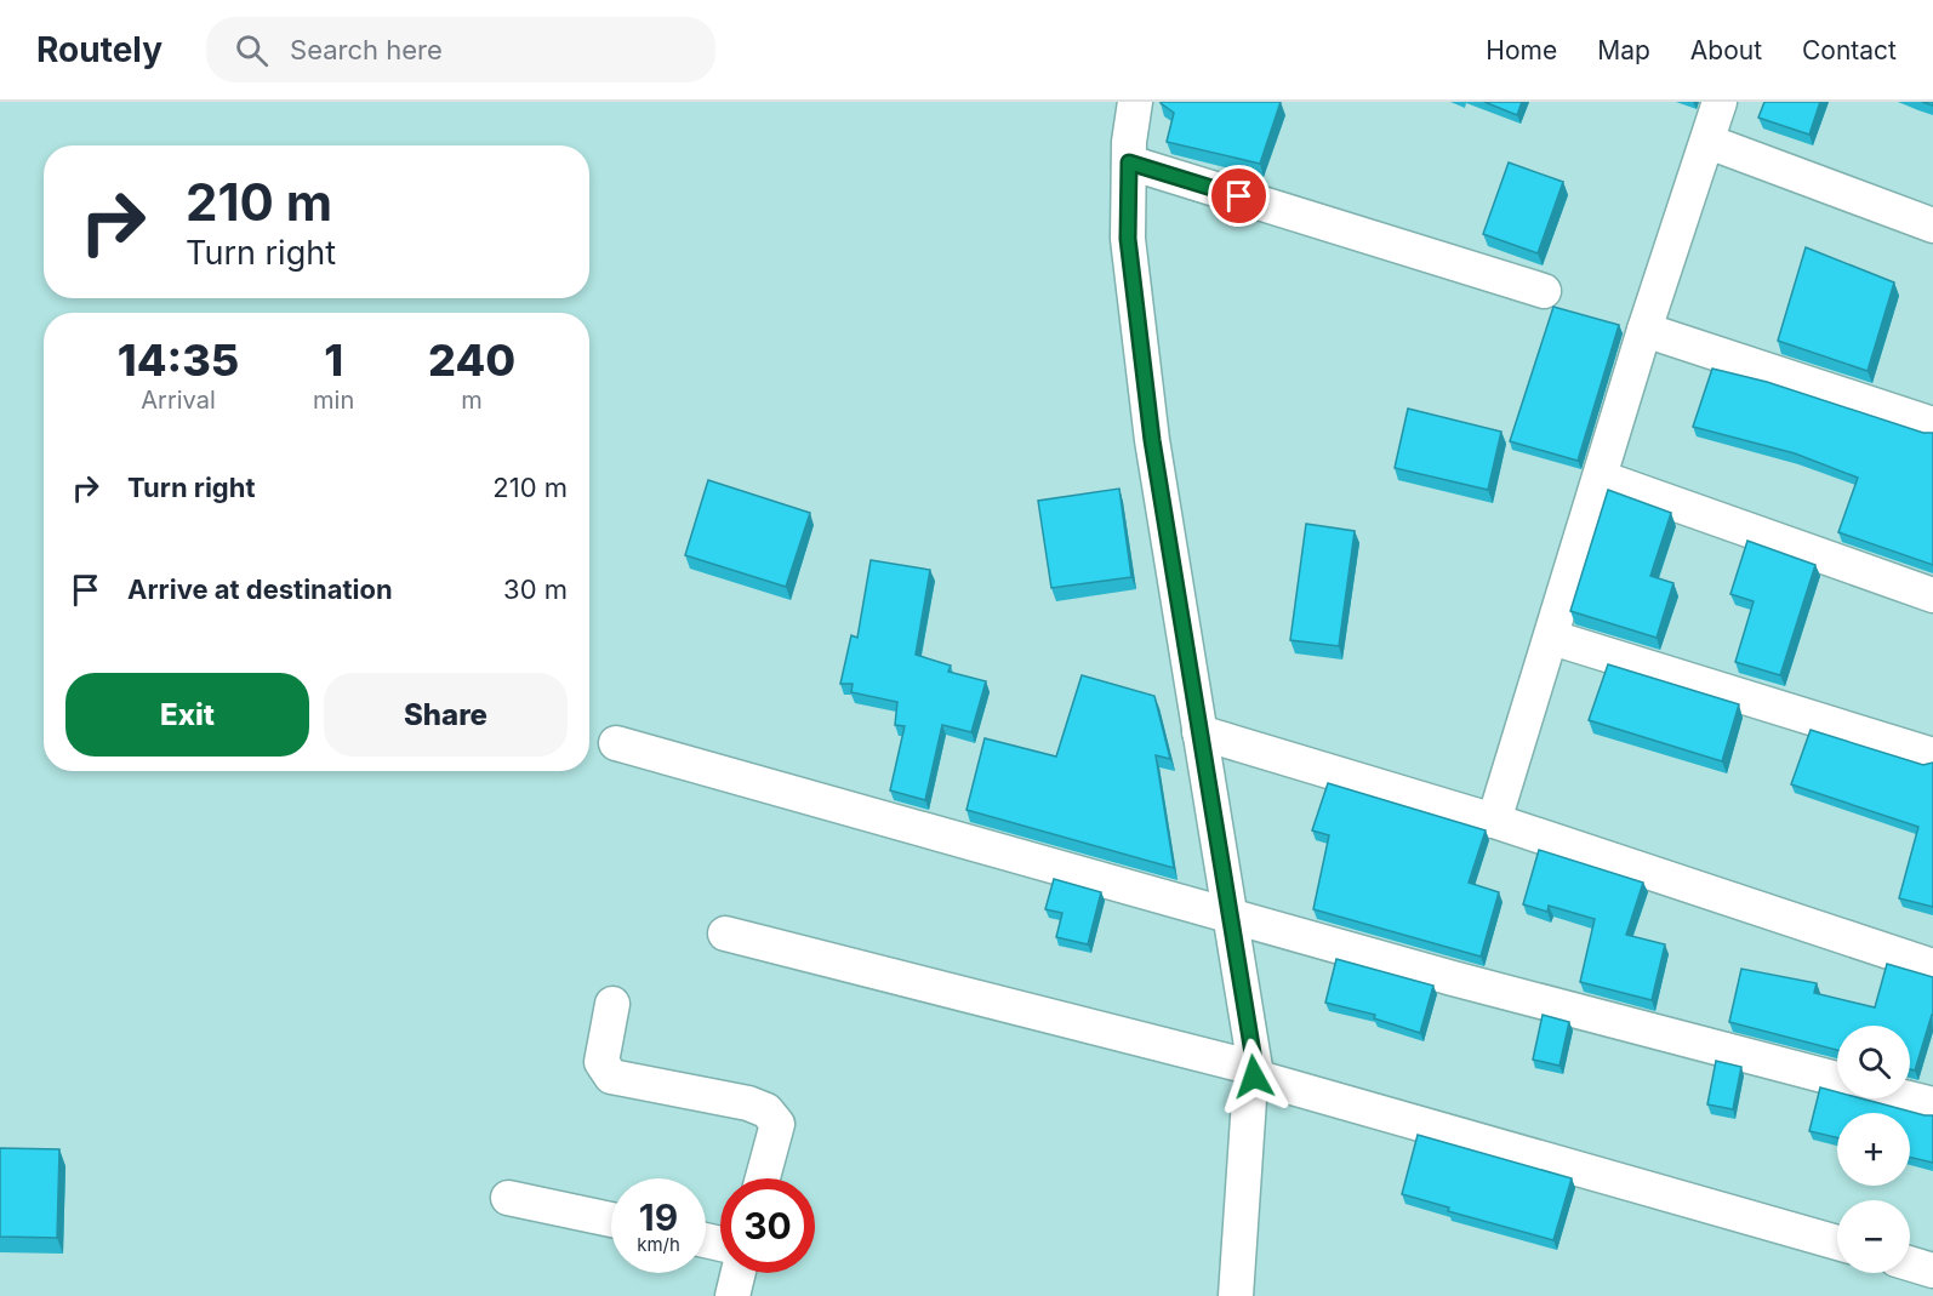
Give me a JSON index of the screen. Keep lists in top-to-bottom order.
{
  "page": {
    "header": "Routely",
    "search": "Search here",
    "nav": [
      "Home",
      "Map",
      "About",
      "Contact"
    ],
    "turn": ["210 m", "Turn right"],
    "eta": [
      "14:35",
      "Arrival",
      "1",
      "min",
      "240",
      "m"
    ],
    "list": [
      {
        "name": "Turn right",
        "value": "210 m"
      },
      {
        "name": "Arrive at destination",
        "value": "30 m"
      }
    ],
    "buttons": ["Exit", "Share"],
    "map_buttons": ["+", "−"],
    "speed": "19 km/h",
    "limit": "30"
  }
}
